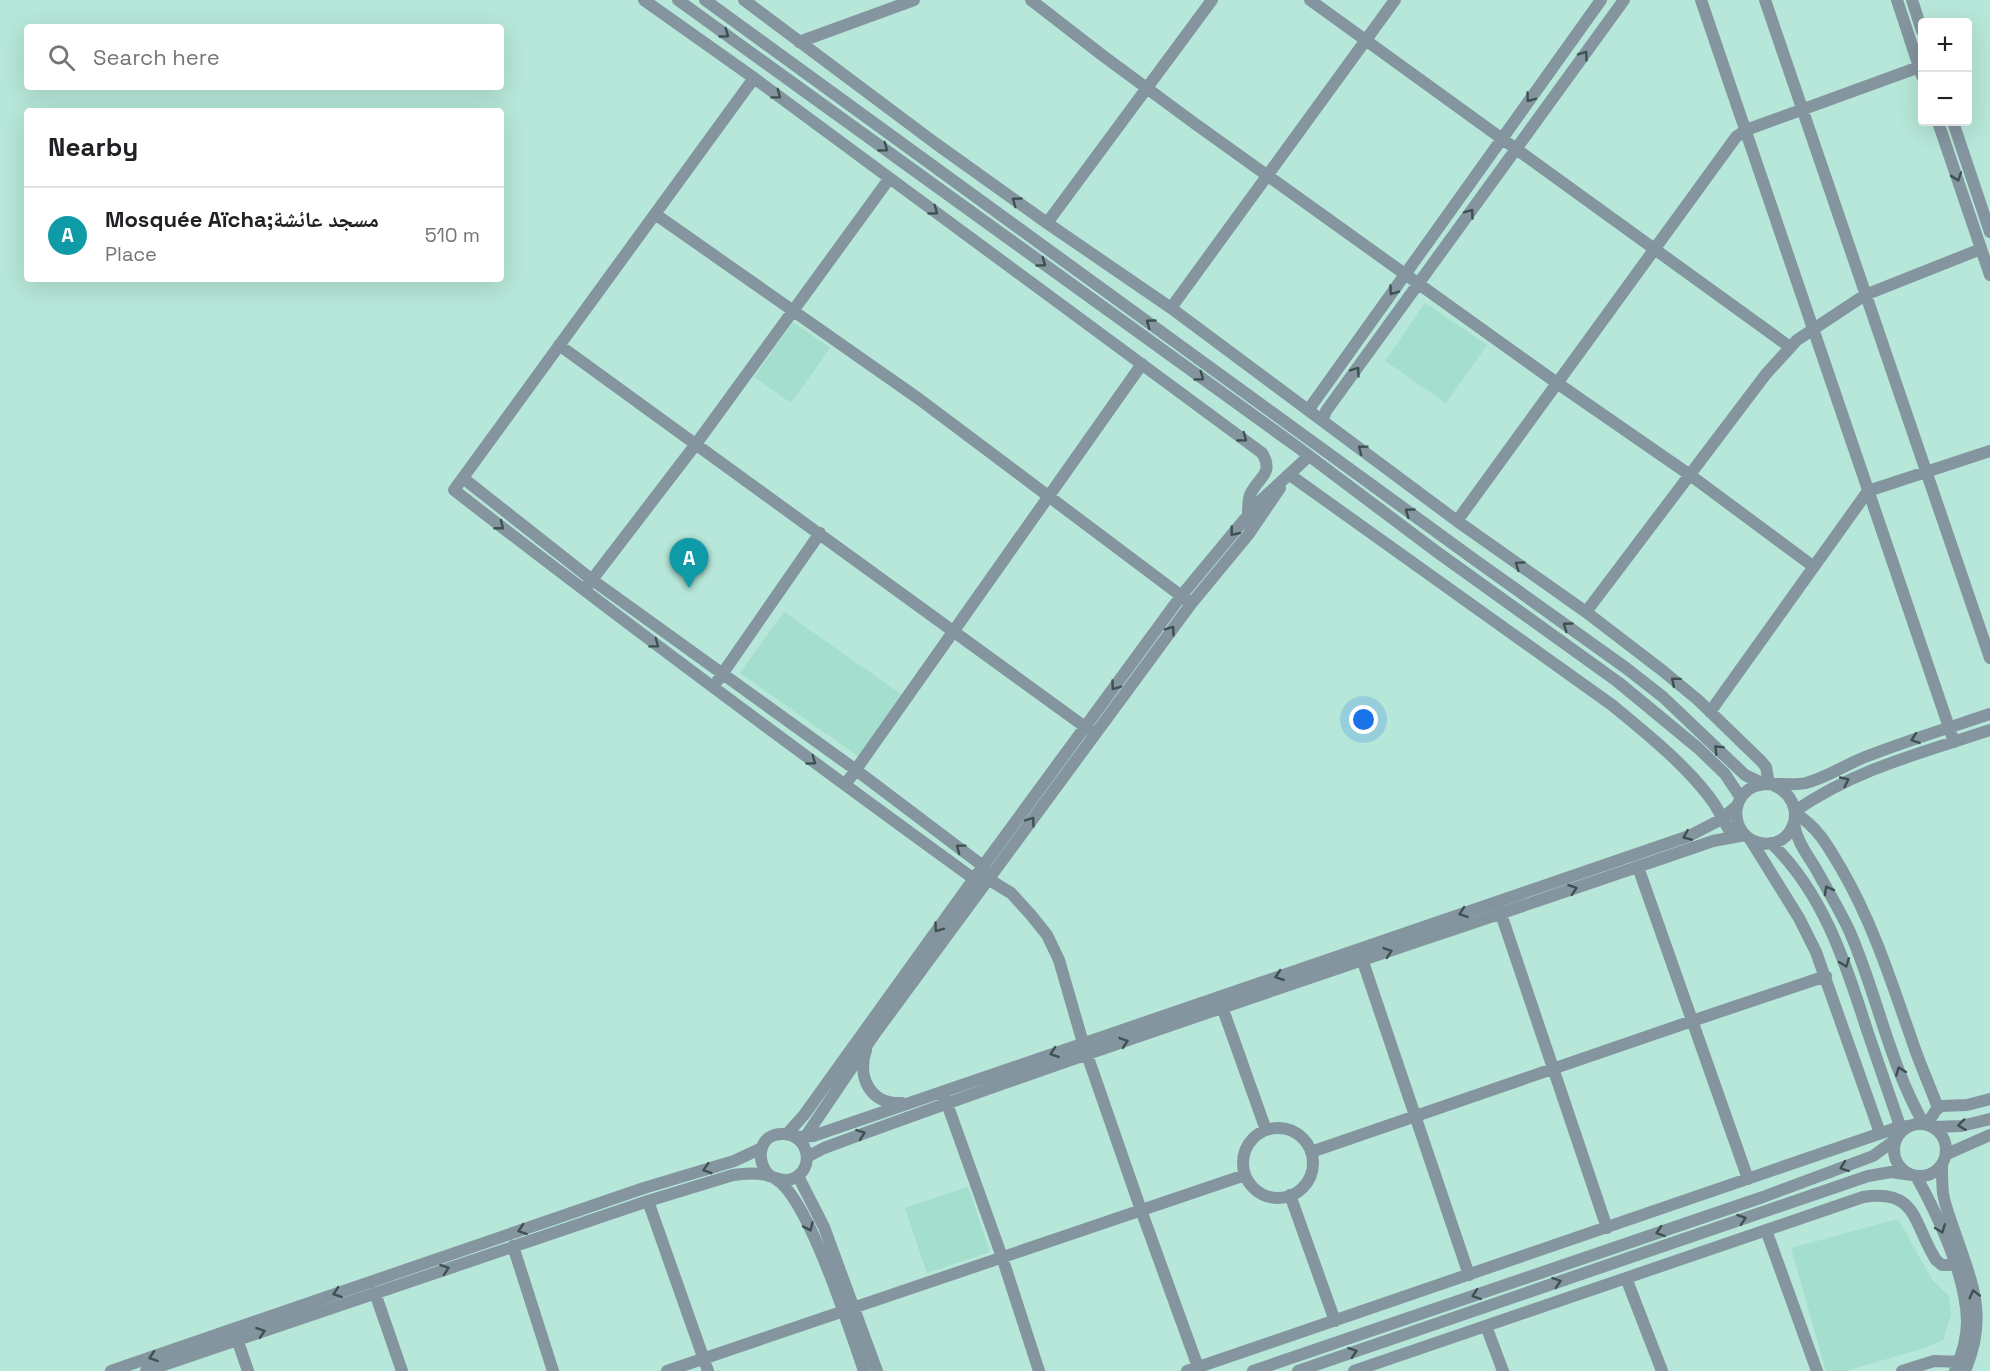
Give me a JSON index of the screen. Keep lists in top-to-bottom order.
{
  "page": {
    "map_buttons": ["+", "−"],
    "search": "Search here",
    "heading": "Nearby",
    "list": [
      {
        "mark": "A",
        "name": "Mosquée Aïcha;مسجد عائشة",
        "note": "Place",
        "value": "510 m"
      }
    ],
    "pins": "A"
  }
}
